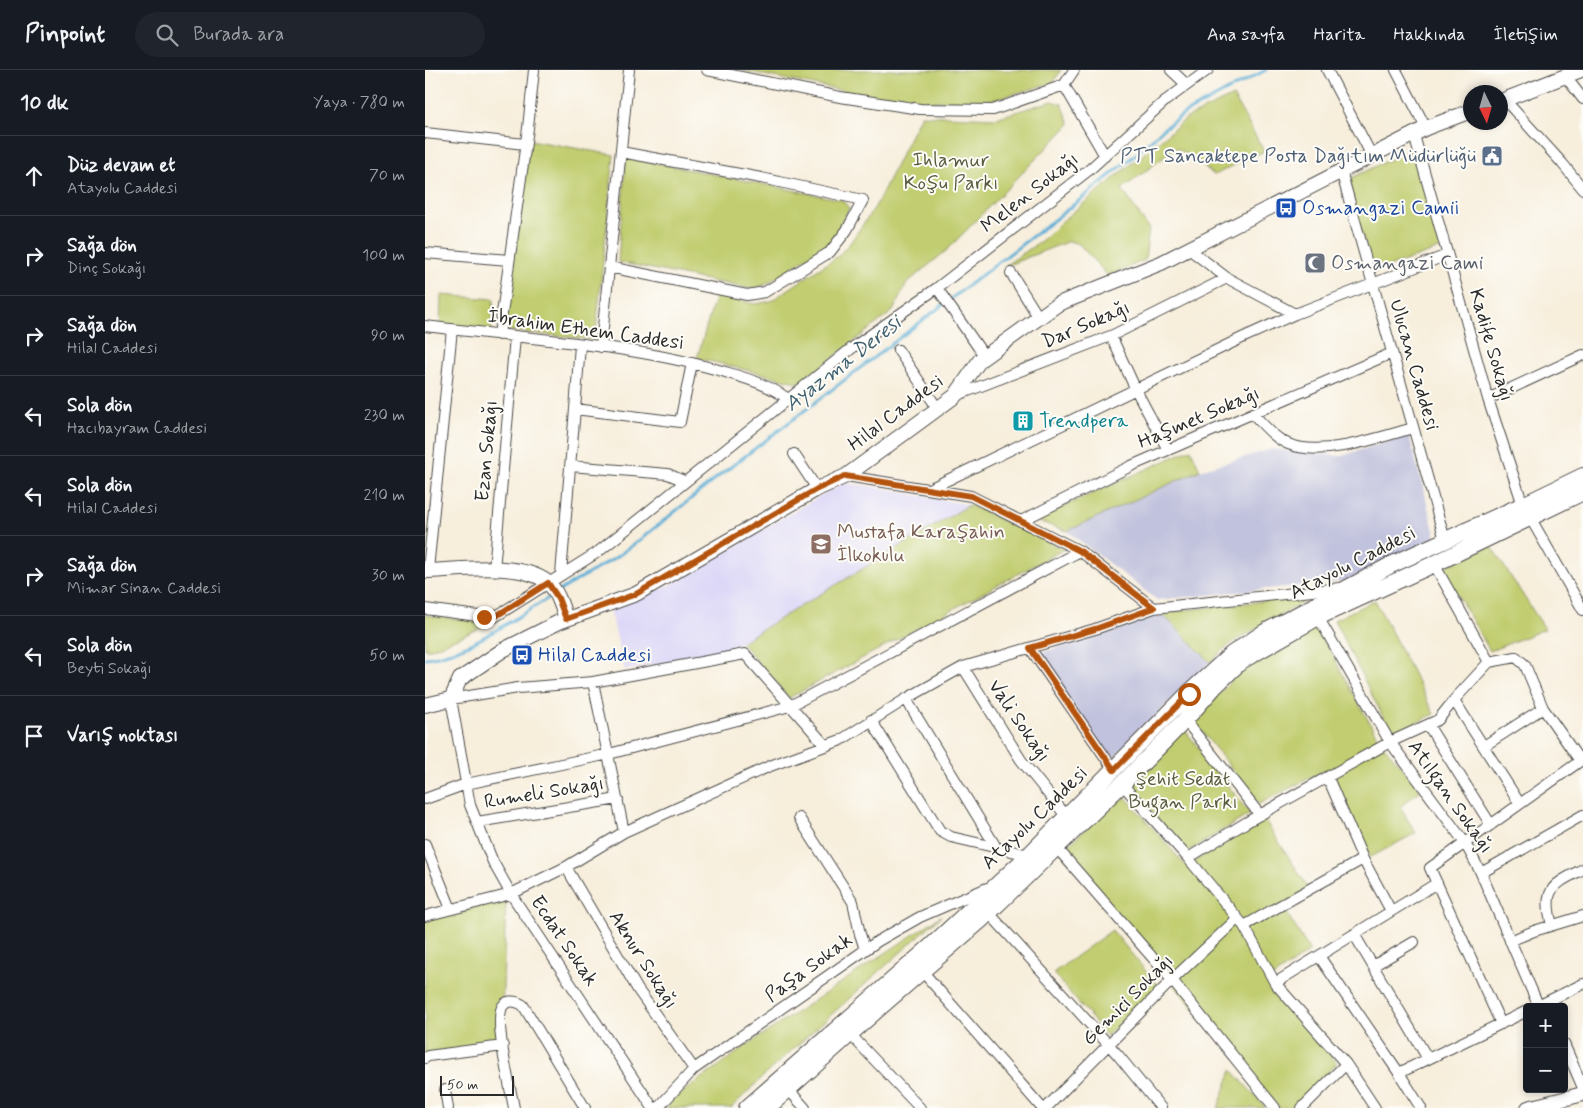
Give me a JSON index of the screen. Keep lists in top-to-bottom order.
{
  "streets": {
    "main road": ["Atayolu Caddesi"],
    "street": [
      "Melen Sokağı",
      "Dar Sokağı",
      "İbrahim Ethem Caddesi",
      "Kadife Sokağı",
      "Ulucan Caddesi",
      "Hilal Caddesi",
      "Haşmet Sokağı",
      "Ezan Sokağı",
      "Vali Sokağı",
      "Rumeli Sokağı",
      "Atılgan Sokağı",
      "Ecdat Sokak",
      "Aknur Sokağı",
      "Paşa Sokak",
      "Gemici Sokağı"
    ]
  },
  "crossings": [
    ["Melen Sokağı", "İbrahim Ethem Caddesi"],
    ["Dar Sokağı", "Hilal Caddesi"],
    ["İbrahim Ethem Caddesi", "Ezan Sokağı"],
    ["Kadife Sokağı", "Hilal Caddesi"],
    ["Kadife Sokağı", "Atayolu Caddesi"],
    ["Ulucan Caddesi", "Hilal Caddesi"],
    ["Ulucan Caddesi", "Haşmet Sokağı"],
    ["Ulucan Caddesi", "Atayolu Caddesi"],
    ["Hilal Caddesi", "Ecdat Sokak"],
    ["Atayolu Caddesi", "Vali Sokağı"],
    ["Atayolu Caddesi", "Atılgan Sokağı"],
    ["Atayolu Caddesi", "Paşa Sokak"],
    ["Rumeli Sokağı", "Ecdat Sokak"],
    ["Aknur Sokağı", "Paşa Sokak"]
  ],
  "water": ["Ayazma Deresi"],
  "parks": ["Ihlamur Koşu Parkı", "Şehit Sedat Bugan Parkı"],
  "places": {
    "public building": ["PTT Sancaktepe Posta Dağıtım Müdürlüğü"],
    "bus stop": ["Osmangazi Camii", "Hilal Caddesi"],
    "mosque": ["Osmangazi Cami"],
    "building": ["Trendpera"],
    "school or university": ["Mustafa Karaşahin İlkokulu"]
  },
  "scale_bar": "50 m",
  "north": "bottom",
  "page": {
    "header": "Pinpoint",
    "search": "Burada ara",
    "nav": [
      "Ana sayfa",
      "Harita",
      "Hakkında",
      "İletişim"
    ],
    "heading": ["10 dk", "Yaya · 780 m"],
    "list": [
      ["Düz devam et", "Atayolu Caddesi", "70 m"],
      ["Sağa dön", "Dinç Sokağı", "100 m"],
      ["Sağa dön", "Hilal Caddesi", "90 m"],
      ["Sola dön", "Hacıbayram Caddesi", "230 m"],
      ["Sola dön", "Hilal Caddesi", "210 m"],
      ["Sağa dön", "Mimar Sinan Caddesi", "30 m"],
      ["Sola dön", "Beyti Sokağı", "50 m"],
      "Varış noktası"
    ],
    "map_buttons": ["+", "−"],
    "scale": "50 m"
  }
}
